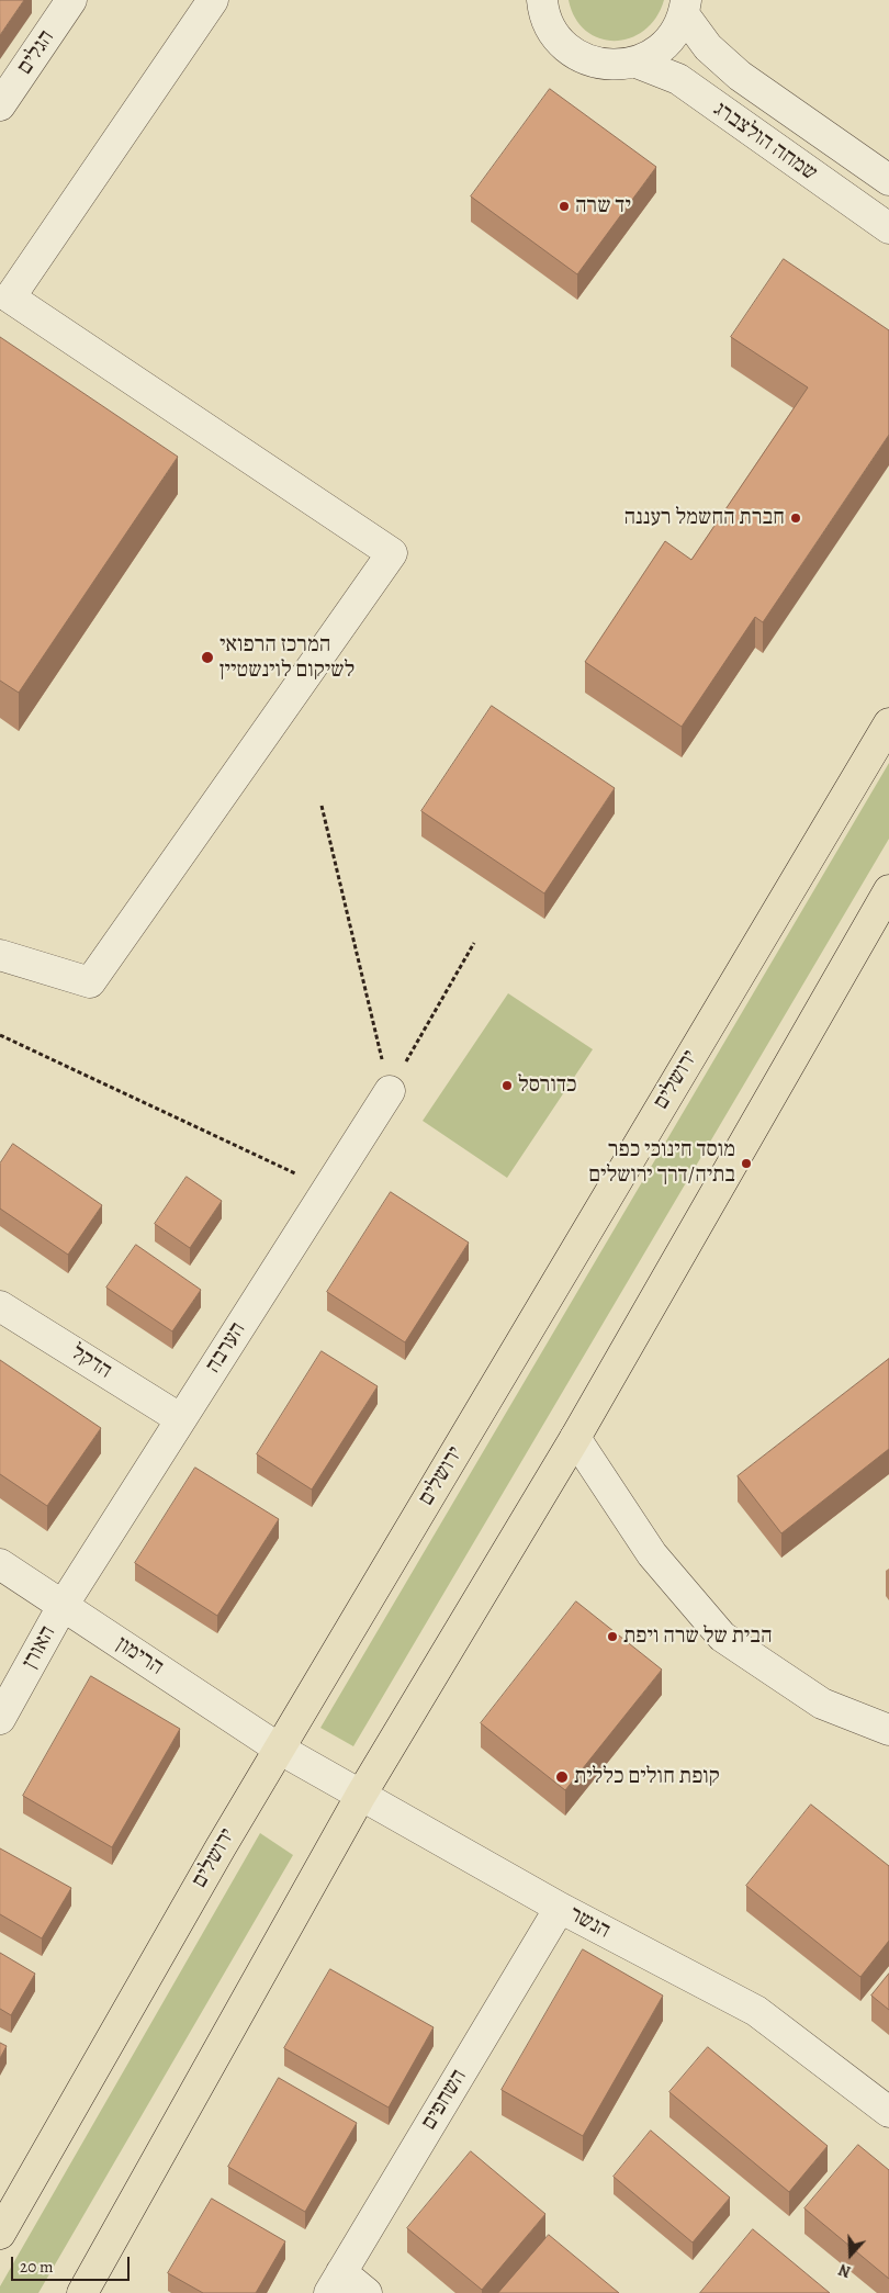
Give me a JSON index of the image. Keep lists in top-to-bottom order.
{
  "streets": {
    "main road": ["ירושלים"],
    "street": [
      "הגלים",
      "שמחה הולצברג",
      "הערבה",
      "הדקל",
      "האורן",
      "הרימון",
      "הנשר",
      "השחפים"
    ]
  },
  "crossings": [
    ["ירושלים", "הרימון"],
    ["ירושלים", "הנשר"],
    ["הערבה", "הדקל"],
    ["הערבה", "האורן"],
    ["הערבה", "הרימון"],
    ["האורן", "הרימון"],
    ["הרימון", "הנשר"],
    ["הנשר", "השחפים"]
  ],
  "places": [
    "יד שרה",
    "חברת החשמל רעננה",
    "המרכז הרפואי לשיקום לוינשטיין",
    "כדורסל",
    "מוסד חינוכי כפר בתיה/דרך ירושלים",
    "הבית של שרה ויפת",
    "קופת חולים כללית"
  ],
  "scale_bar": "20 m",
  "north": "bottom"
}
